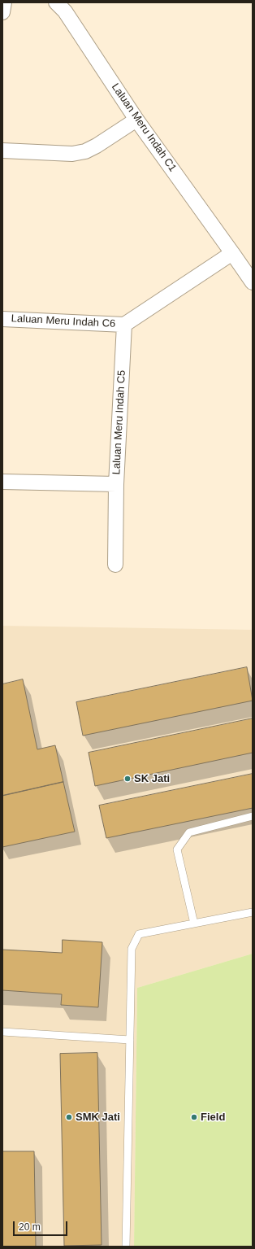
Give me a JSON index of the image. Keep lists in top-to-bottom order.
{
  "streets": {
    "street": ["Laluan Meru Indah C1", "Laluan Meru Indah C6", "Laluan Meru Indah C5"]
  },
  "crossings": [
    ["Laluan Meru Indah C6", "Laluan Meru Indah C5"]
  ],
  "places": ["SK Jati", "SMK Jati", "Field"],
  "scale_bar": "20 m"
}
